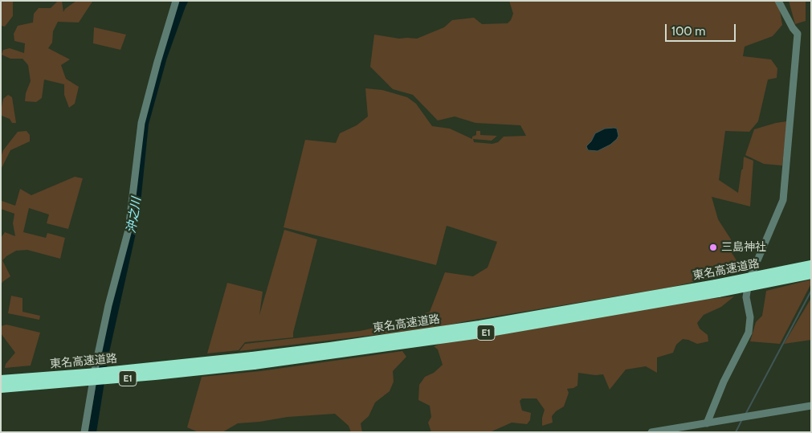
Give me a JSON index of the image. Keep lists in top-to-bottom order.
{
  "streets": {
    "highway": ["東名高速道路", "E1"]
  },
  "water": ["沖之川"],
  "places": ["三島神社"],
  "scale_bar": "100 m"
}
